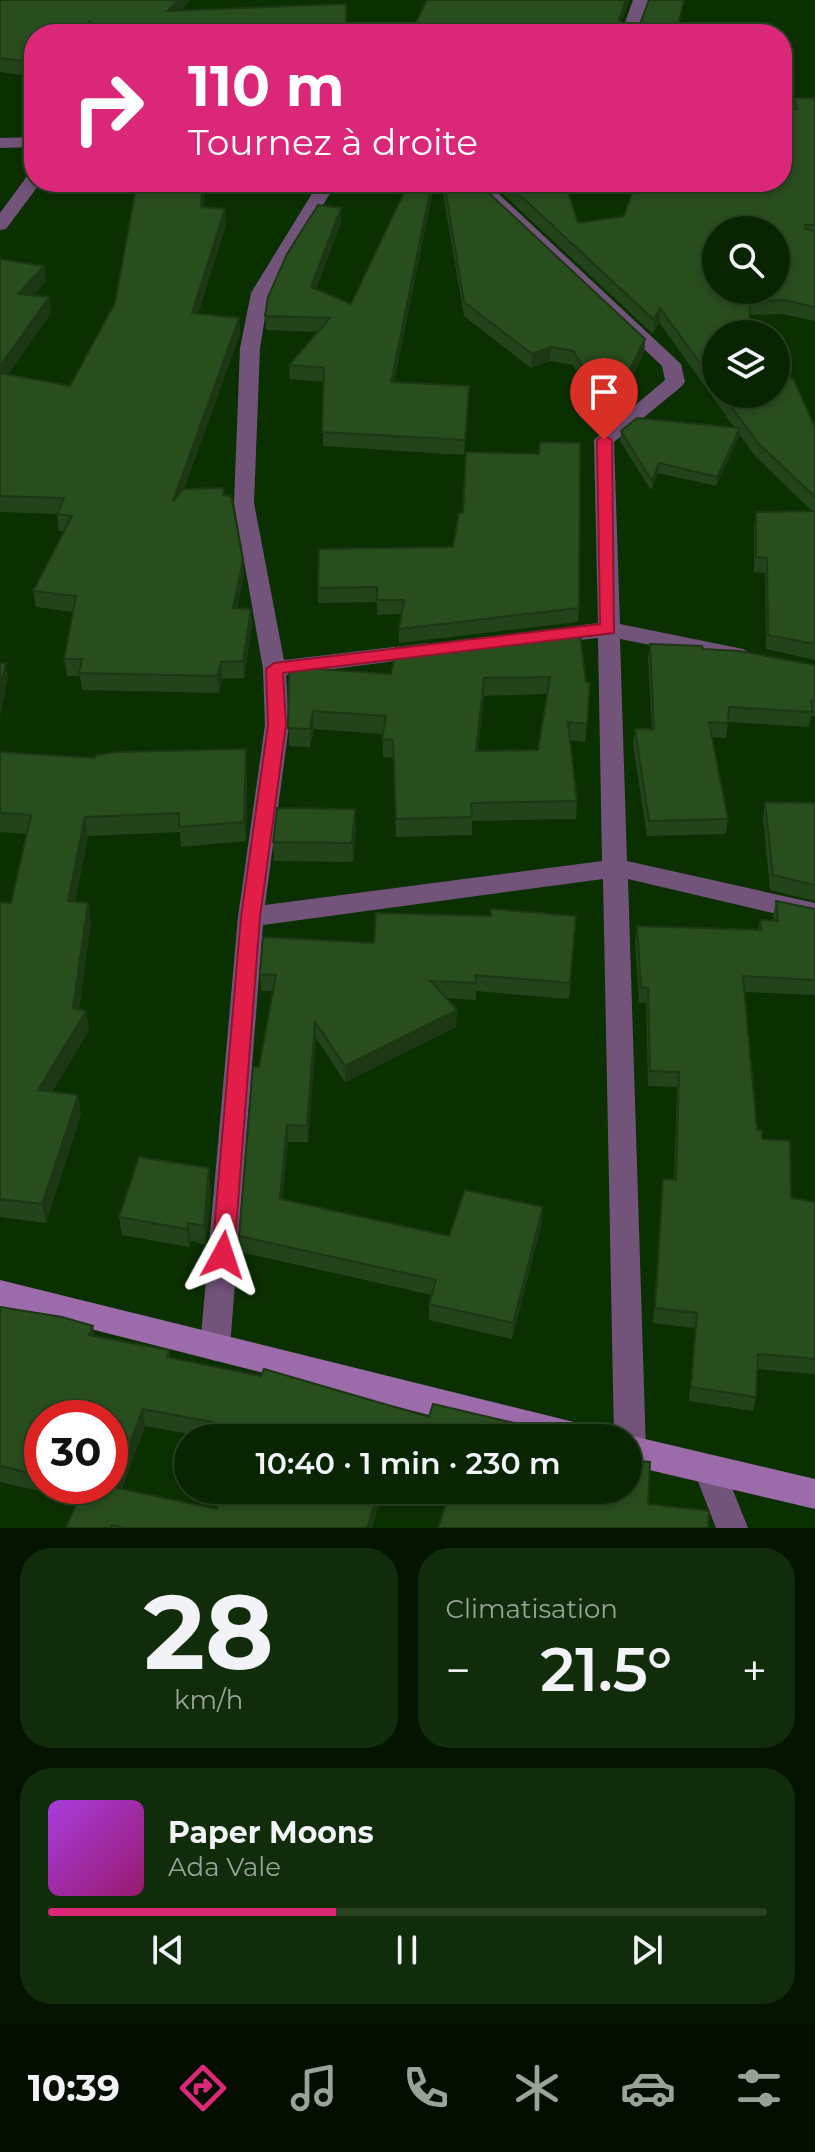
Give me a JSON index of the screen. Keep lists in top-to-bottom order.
{
  "page": {
    "turn": ["110 m", "Tournez à droite"],
    "limit": "30",
    "trip": "10:40 · 1 min · 230 m",
    "tile": [
      ["28", "km/h"],
      "Climatisation"
    ],
    "heat": ["−", "21.5°", "+"],
    "song": ["Paper Moons", "Ada Vale"],
    "tabs": "10:39"
  }
}
